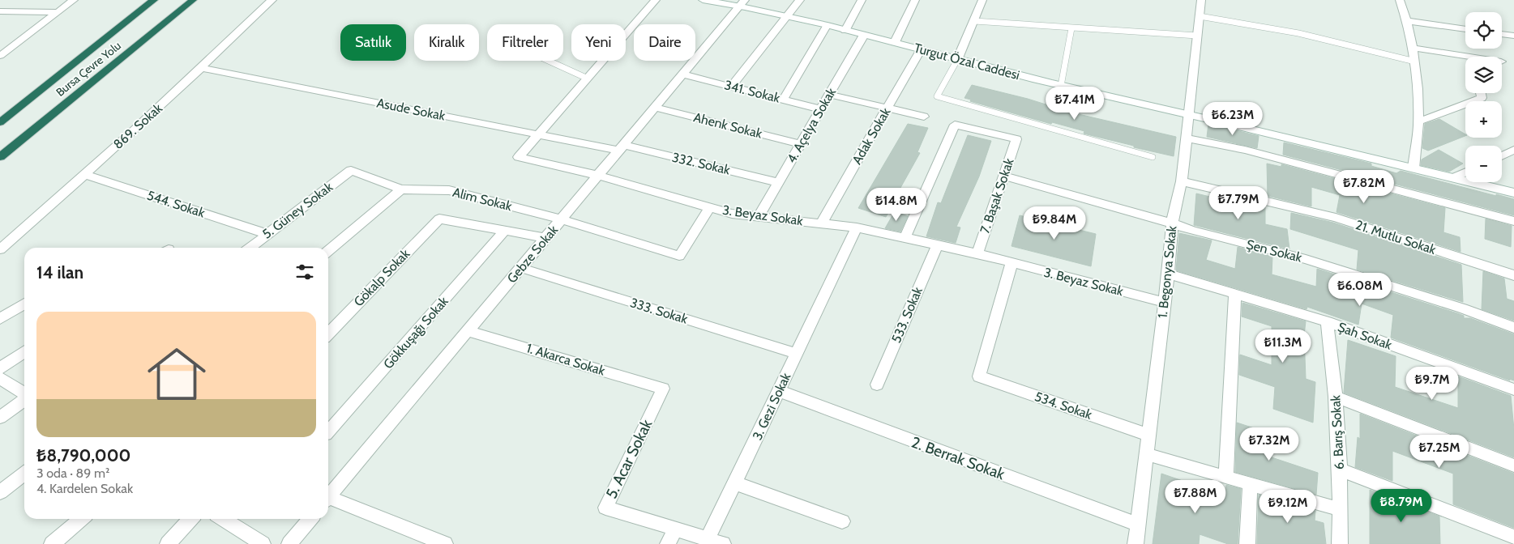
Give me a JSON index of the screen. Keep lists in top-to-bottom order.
{
  "streets": {
    "highway": ["Bursa Çevre Yolu"],
    "street": [
      "Turgut Özal Caddesi",
      "341. Sokak",
      "Asude Sokak",
      "Ahenk Sokak",
      "4. Açelya Sokak",
      "869. Sokak",
      "Adak Sokak",
      "332. Sokak",
      "7. Başak Sokak",
      "Alim Sokak",
      "544. Sokak",
      "5. Güney Sokak",
      "3. Beyaz Sokak",
      "21. Mutlu Sokak",
      "Şen Sokak",
      "Gebze Sokak",
      "1. Begonya Sokak",
      "Gökalp Sokak",
      "333. Sokak",
      "533. Sokak",
      "Gökkuşağı Sokak",
      "Şah Sokak",
      "1. Akarca Sokak",
      "534. Sokak",
      "3. Gezi Sokak",
      "6. Barış Sokak",
      "2. Berrak Sokak",
      "5. Acar Sokak"
    ]
  },
  "crossings": [
    ["Turgut Özal Caddesi", "4. Açelya Sokak"],
    ["Turgut Özal Caddesi", "Adak Sokak"],
    ["Turgut Özal Caddesi", "Gebze Sokak"],
    ["Turgut Özal Caddesi", "1. Begonya Sokak"],
    ["341. Sokak", "4. Açelya Sokak"],
    ["341. Sokak", "Gebze Sokak"],
    ["Asude Sokak", "869. Sokak"],
    ["Asude Sokak", "332. Sokak"],
    ["Asude Sokak", "3. Beyaz Sokak"],
    ["Asude Sokak", "Gebze Sokak"],
    ["Ahenk Sokak", "4. Açelya Sokak"],
    ["Ahenk Sokak", "Gebze Sokak"],
    ["4. Açelya Sokak", "332. Sokak"],
    ["4. Açelya Sokak", "3. Beyaz Sokak"],
    ["869. Sokak", "544. Sokak"],
    ["Adak Sokak", "3. Beyaz Sokak"],
    ["332. Sokak", "Gebze Sokak"],
    ["7. Başak Sokak", "3. Beyaz Sokak"],
    ["7. Başak Sokak", "Şen Sokak"],
    ["Alim Sokak", "5. Güney Sokak"],
    ["Alim Sokak", "3. Beyaz Sokak"],
    ["Alim Sokak", "Gebze Sokak"],
    ["544. Sokak", "5. Güney Sokak"],
    ["3. Beyaz Sokak", "Gebze Sokak"],
    ["3. Beyaz Sokak", "1. Begonya Sokak"],
    ["3. Beyaz Sokak", "533. Sokak"],
    ["3. Beyaz Sokak", "534. Sokak"],
    ["3. Beyaz Sokak", "3. Gezi Sokak"],
    ["21. Mutlu Sokak", "1. Begonya Sokak"],
    ["Şen Sokak", "1. Begonya Sokak"],
    ["Gebze Sokak", "333. Sokak"],
    ["Gebze Sokak", "1. Akarca Sokak"],
    ["1. Begonya Sokak", "Şah Sokak"],
    ["1. Begonya Sokak", "534. Sokak"],
    ["1. Begonya Sokak", "2. Berrak Sokak"],
    ["Gökalp Sokak", "Gökkuşağı Sokak"],
    ["333. Sokak", "3. Gezi Sokak"],
    ["Şah Sokak", "6. Barış Sokak"],
    ["1. Akarca Sokak", "5. Acar Sokak"],
    ["3. Gezi Sokak", "2. Berrak Sokak"]
  ],
  "page": {
    "map_buttons": ["+", "−"],
    "chip": [
      "Satılık",
      "Kiralık",
      "Filtreler",
      "Yeni",
      "Daire"
    ],
    "price": [
      "₺7.41M",
      "₺6.23M",
      "₺7.82M",
      "₺7.79M",
      "₺14.8M",
      "₺9.84M",
      "₺6.08M",
      "₺11.3M",
      "₺9.7M",
      "₺7.32M",
      "₺7.25M",
      "₺7.88M",
      "₺8.79M",
      "₺9.12M"
    ],
    "heading": "14 ilan",
    "list": [
      {
        "name": "₺8,790,000",
        "note": "3 oda · 89 m² · 4. Kardelen Sokak"
      }
    ]
  }
}
